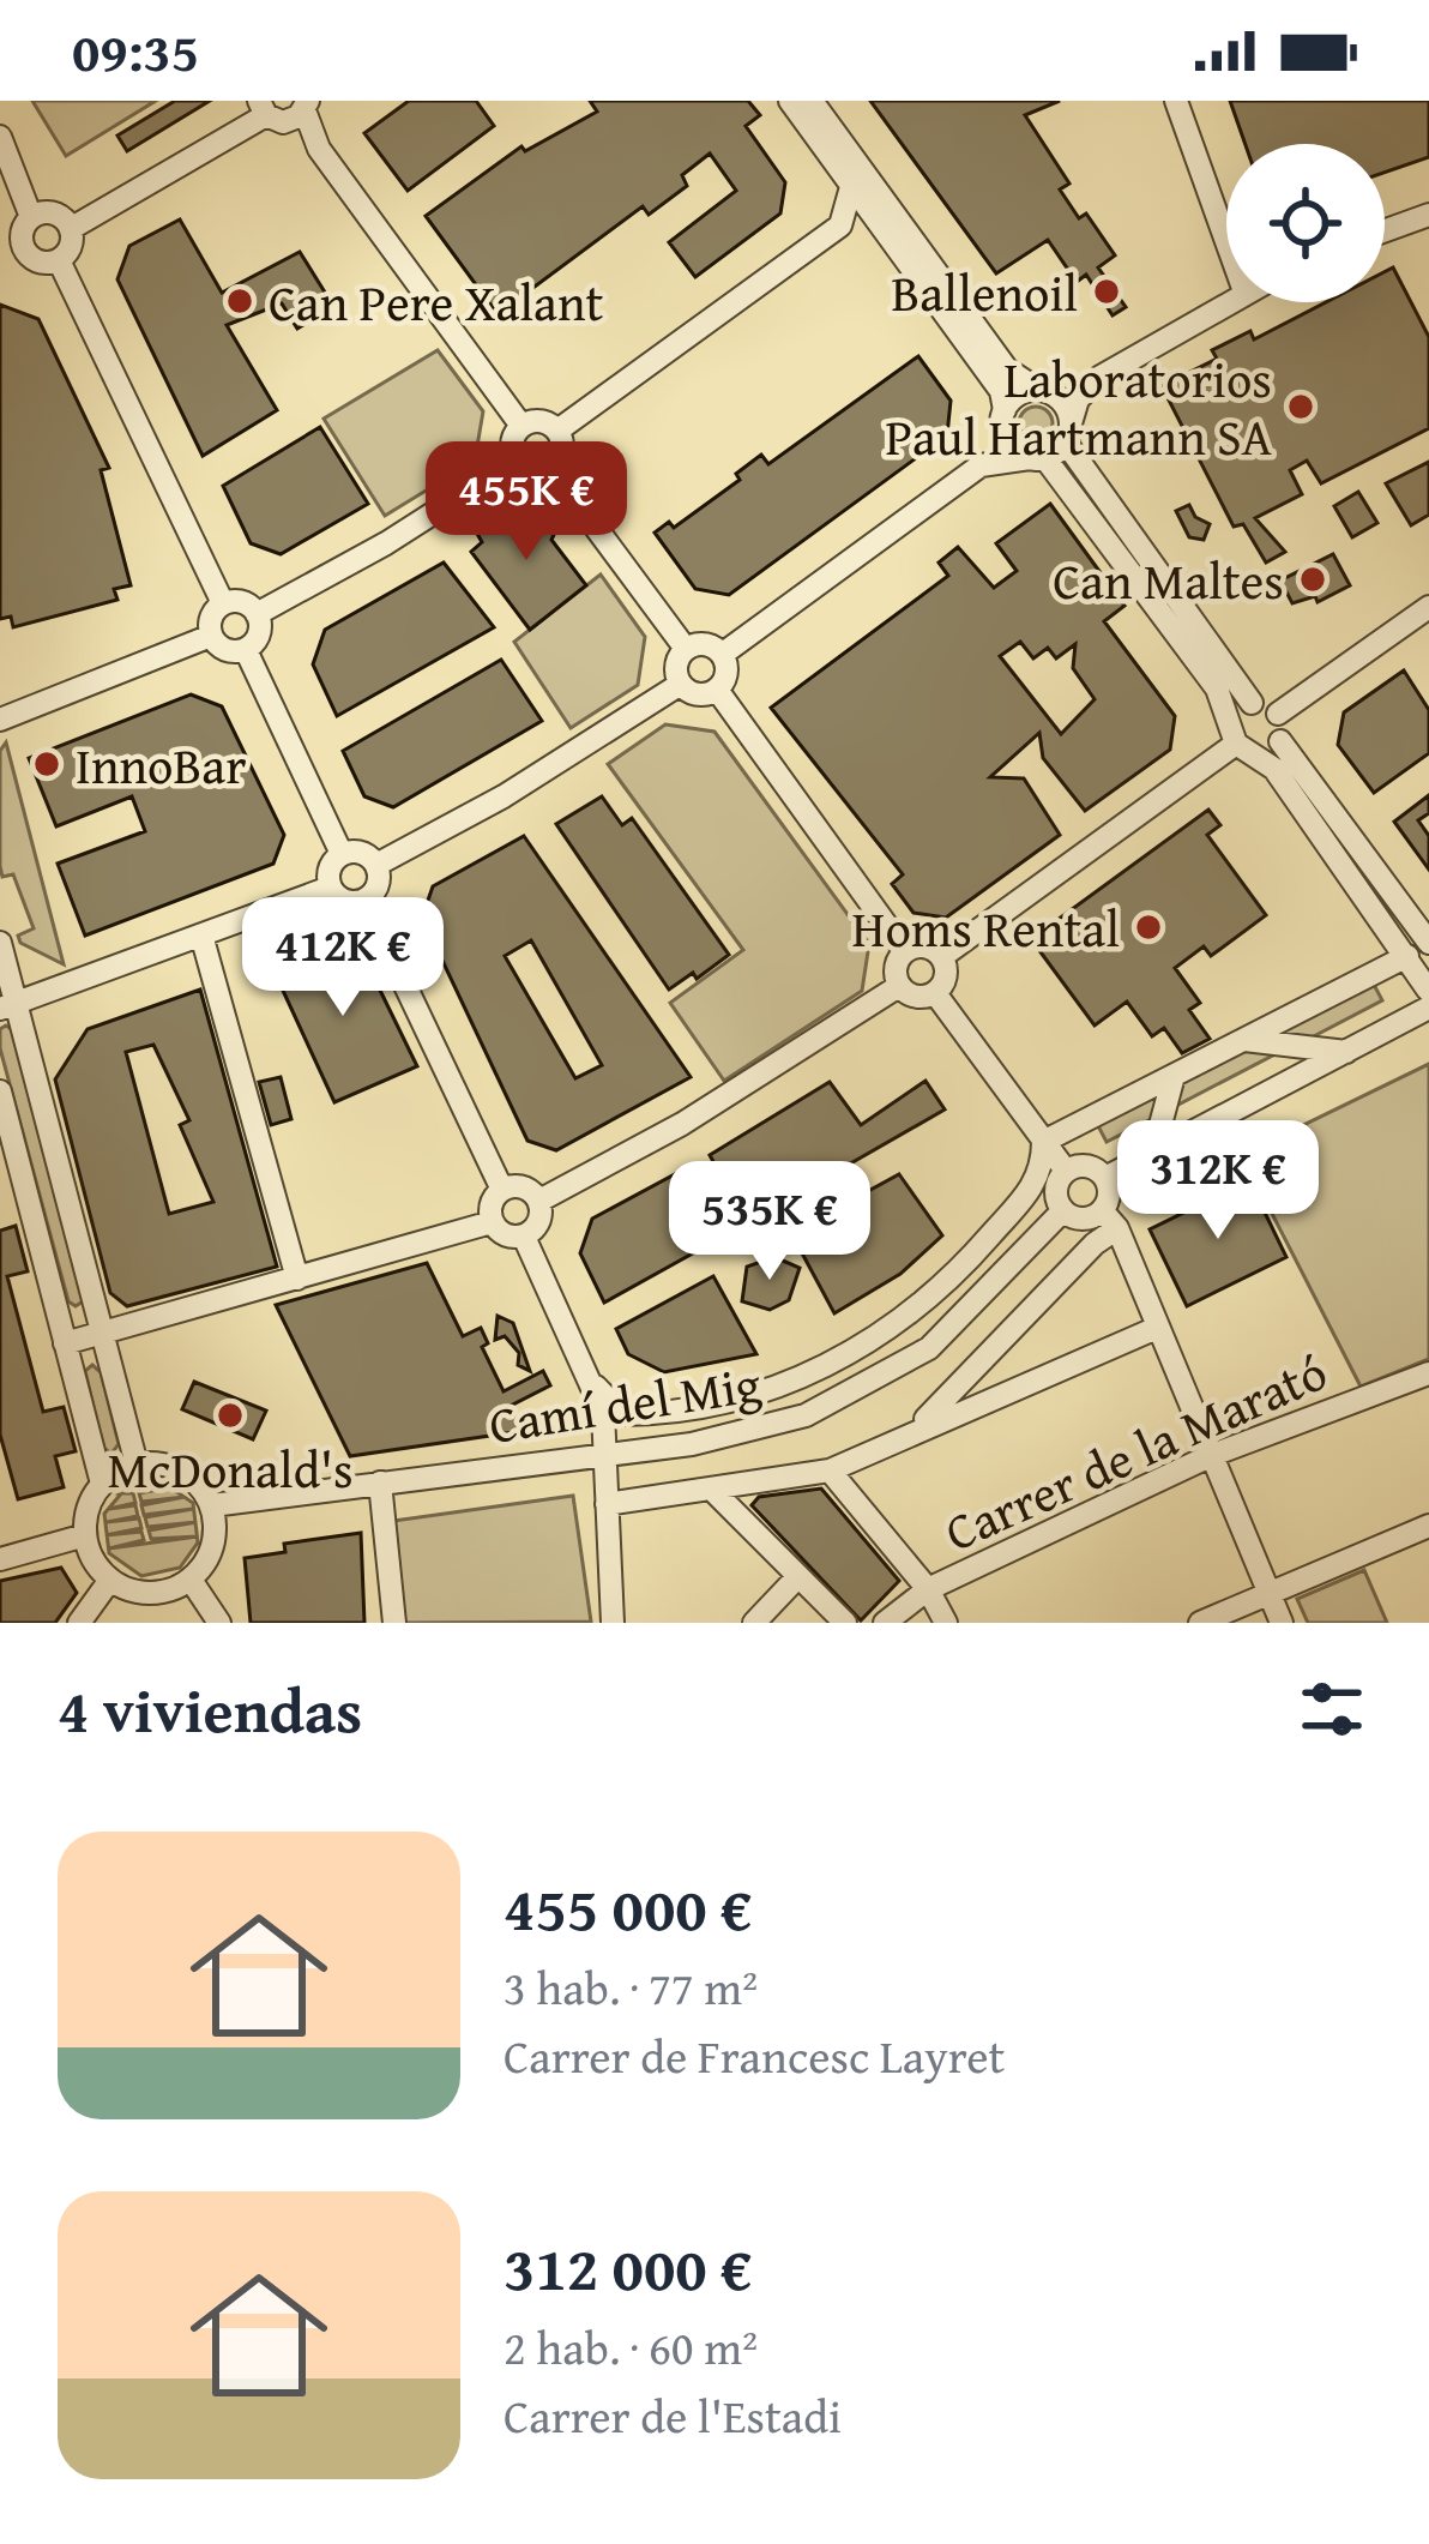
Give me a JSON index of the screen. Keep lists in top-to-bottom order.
{
  "streets": {
    "street": ["Camí del Mig", "Carrer de la Marató"]
  },
  "places": [
    "Ballenoil",
    "Can Pere Xalant",
    "Laboratorios Paul Hartmann SA",
    "Can Maltes",
    "InnoBar",
    "Homs Rental",
    "McDonald's"
  ],
  "page": {
    "status": "09:35",
    "price": [
      "455K €",
      "412K €",
      "312K €",
      "535K €"
    ],
    "heading": "4 viviendas",
    "list": [
      {
        "name": "455 000 €",
        "note": "3 hab. · 77 m² · Carrer de Francesc Layret"
      },
      {
        "name": "312 000 €",
        "note": "2 hab. · 60 m² · Carrer de l'Estadi"
      }
    ]
  }
}
